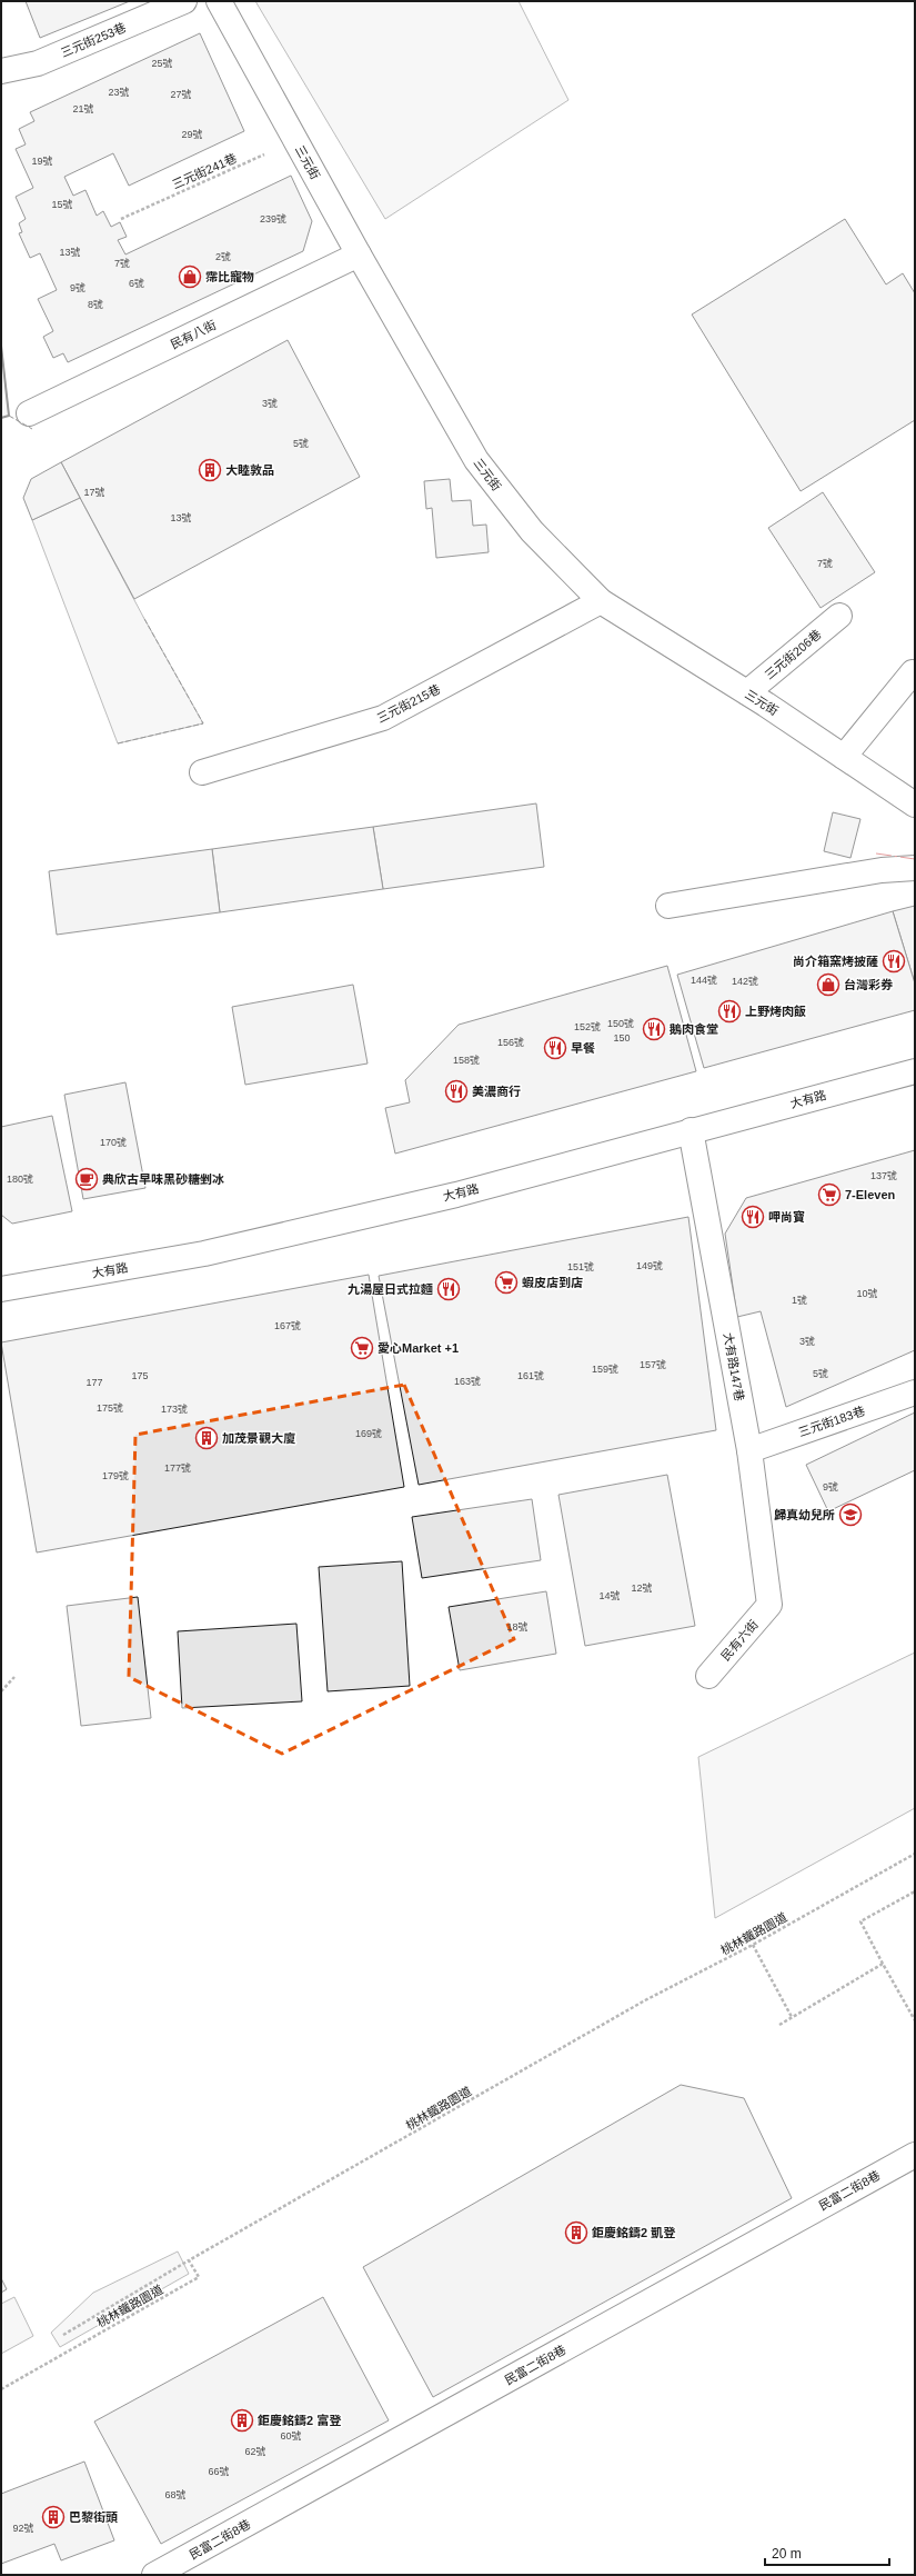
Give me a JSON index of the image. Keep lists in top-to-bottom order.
{
  "streets": {
    "street": [
      "三元街253巷",
      "三元街",
      "民有八街",
      "三元街206巷",
      "三元街215巷",
      "大有路",
      "大有路147巷",
      "三元街183巷",
      "民有六街",
      "民富二街8巷"
    ],
    "path": ["三元街241巷", "桃林鐵路園道"]
  },
  "crossings": [
    ["三元街", "三元街241巷"],
    ["三元街", "民有八街"],
    ["三元街", "三元街206巷"],
    ["三元街", "三元街215巷"],
    ["大有路", "大有路147巷"],
    ["大有路147巷", "三元街183巷"],
    ["大有路147巷", "民有六街"]
  ],
  "places": {
    "shop": ["霈比寵物", "台灣彩券"],
    "building": [
      "大睦敦品",
      "加茂景觀大廈",
      "鉅慶銘鑄2 凱登",
      "鉅慶銘鑄2 富登",
      "巴黎街頭"
    ],
    "restaurant": [
      "尚介箱窯烤披薩",
      "上野烤肉飯",
      "鵝肉食堂",
      "早餐",
      "美濃商行",
      "呷尚寶",
      "九湯屋日式拉麵"
    ],
    "cafe": ["典欣古早味黑砂糖剉冰"],
    "supermarket": ["7-Eleven", "蝦皮店到店", "愛心Market +1"],
    "school or university": ["歸真幼兒所"]
  },
  "house_numbers": [
    "25號",
    "23號",
    "27號",
    "21號",
    "29號",
    "19號",
    "15號",
    "239號",
    "13號",
    "2號",
    "7號",
    "6號",
    "9號",
    "8號",
    "3號",
    "5號",
    "17號",
    "13號",
    "7號",
    "144號",
    "142號",
    "150號",
    "152號",
    "150",
    "156號",
    "158號",
    "170號",
    "137號",
    "180號",
    "149號",
    "151號",
    "10號",
    "1號",
    "167號",
    "3號",
    "157號",
    "159號",
    "5號",
    "175",
    "161號",
    "163號",
    "177",
    "175號",
    "173號",
    "169號",
    "177號",
    "179號",
    "9號",
    "12號",
    "14號",
    "18號",
    "60號",
    "62號",
    "66號",
    "68號",
    "92號"
  ],
  "scale_bar": "20 m"
}
